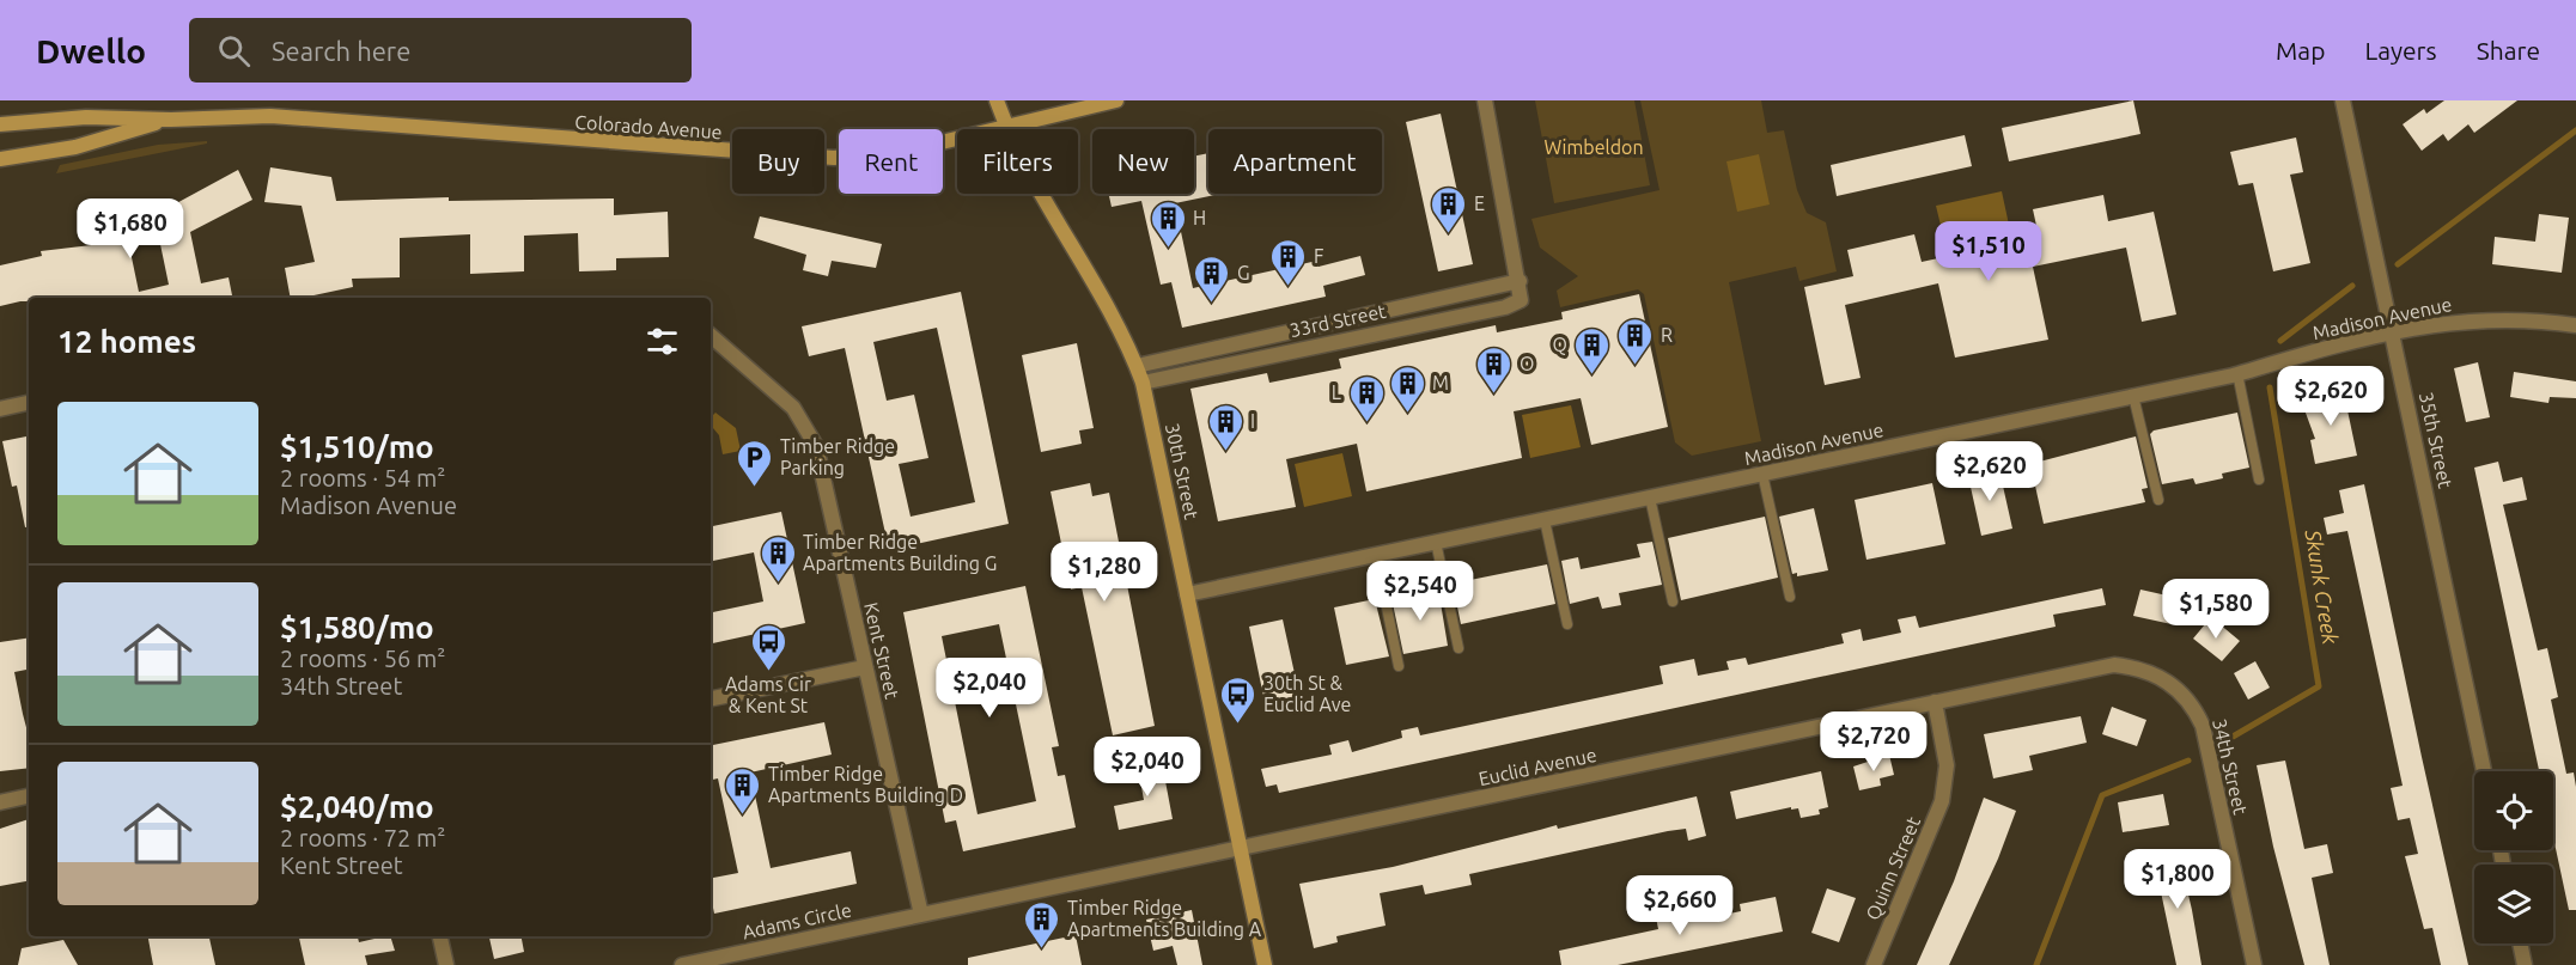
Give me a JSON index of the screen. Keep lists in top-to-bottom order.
{
  "streets": {
    "main road": ["Colorado Avenue", "30th Street"],
    "street": [
      "Madison Avenue",
      "33rd Street",
      "35th Street",
      "Kent Street",
      "Euclid Avenue",
      "34th Street",
      "Quinn Street",
      "Adams Circle"
    ]
  },
  "crossings": [
    ["Colorado Avenue", "30th Street"],
    ["Madison Avenue", "35th Street"],
    ["Madison Avenue", "30th Street"],
    ["33rd Street", "30th Street"],
    ["30th Street", "Euclid Avenue"],
    ["Kent Street", "Euclid Avenue"],
    ["Kent Street", "Adams Circle"],
    ["Euclid Avenue", "34th Street"],
    ["Euclid Avenue", "Quinn Street"],
    ["Euclid Avenue", "Adams Circle"]
  ],
  "water": ["Skunk Creek"],
  "parks": ["Wimbeldon"],
  "places": {
    "building": [
      "E",
      "H",
      "F",
      "G",
      "R",
      "Q",
      "O",
      "M",
      "L",
      "I",
      "Timber Ridge Apartments Building G",
      "Timber Ridge Apartments Building D",
      "Timber Ridge Apartments Building A"
    ],
    "parking": ["Timber Ridge Parking"],
    "bus stop": ["Adams Cir & Kent St", "30th St & Euclid Ave"]
  },
  "page": {
    "header": "Dwello",
    "search": "Search here",
    "nav": ["Map", "Layers", "Share"],
    "chip": [
      "Buy",
      "Rent",
      "Filters",
      "New",
      "Apartment"
    ],
    "price": [
      "$1,680",
      "$1,510",
      "$2,620",
      "$2,620",
      "$1,280",
      "$2,540",
      "$1,580",
      "$2,040",
      "$2,720",
      "$2,040",
      "$1,800",
      "$2,660"
    ],
    "heading": "12 homes",
    "list": [
      {
        "name": "$1,510/mo",
        "note": "2 rooms · 54 m² · Madison Avenue"
      },
      {
        "name": "$1,580/mo",
        "note": "2 rooms · 56 m² · 34th Street"
      },
      {
        "name": "$2,040/mo",
        "note": "2 rooms · 72 m² · Kent Street"
      }
    ]
  }
}
